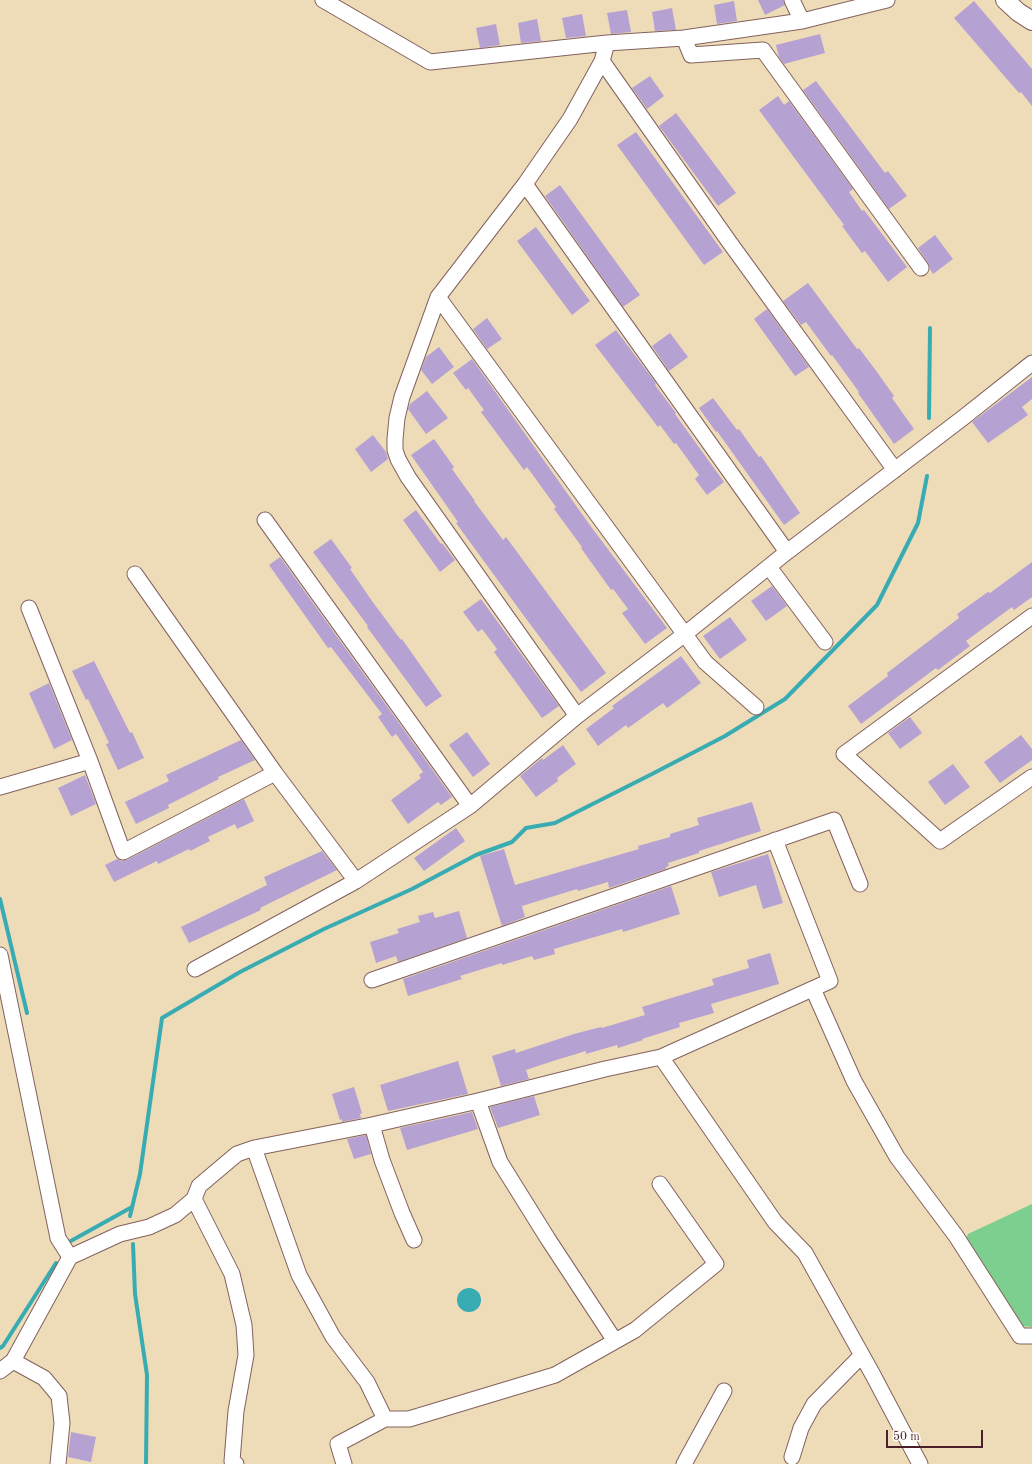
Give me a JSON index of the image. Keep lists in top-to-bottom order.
{
  "scale_bar": "50 m"
}
